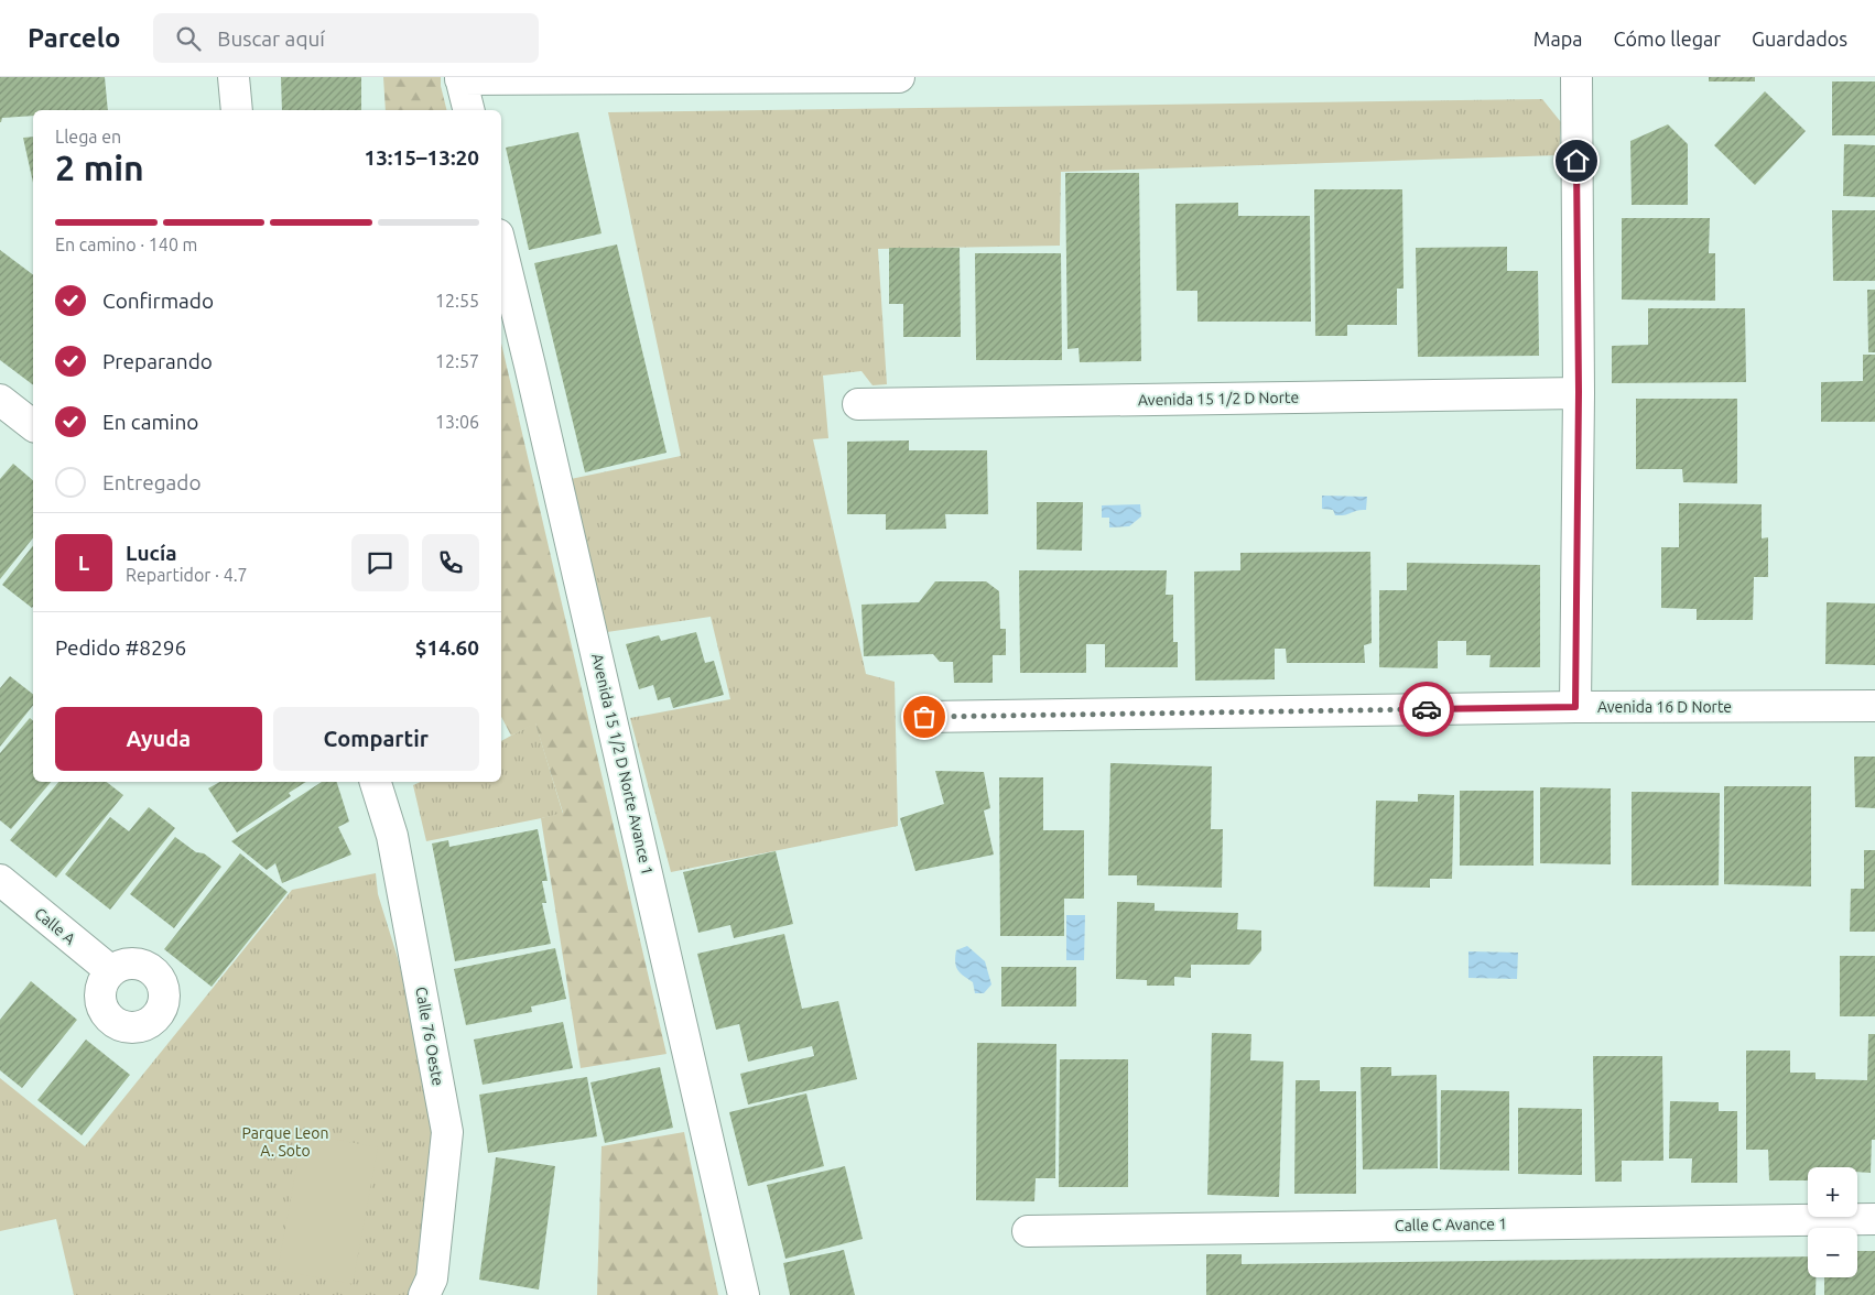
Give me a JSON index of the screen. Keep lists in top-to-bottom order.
{
  "streets": {
    "street": [
      "Avenida 15 1/2 D Norte",
      "Avenida 16 D Norte",
      "Avenida 15 1/2 D Norte Avance 1",
      "Calle A",
      "Calle 76 Oeste",
      "Calle C Avance 1"
    ]
  },
  "parks": ["Parque Leon A. Soto"],
  "page": {
    "header": "Parcelo",
    "search": "Buscar aquí",
    "nav": ["Mapa", "Cómo llegar", "Guardados"],
    "heading": ["2 min", "Llega en", "13:15–13:20"],
    "panel": [
      "Lucía",
      "Repartidor · 4.7",
      "Pedido #8296",
      "$14.60"
    ],
    "bar": "En camino · 140 m",
    "list": [
      ["Confirmado", "12:55"],
      ["Preparando", "12:57"],
      ["En camino", "13:06"],
      "Entregado"
    ],
    "round": "L",
    "buttons": ["Ayuda", "Compartir"],
    "map_buttons": ["+", "−"]
  }
}
